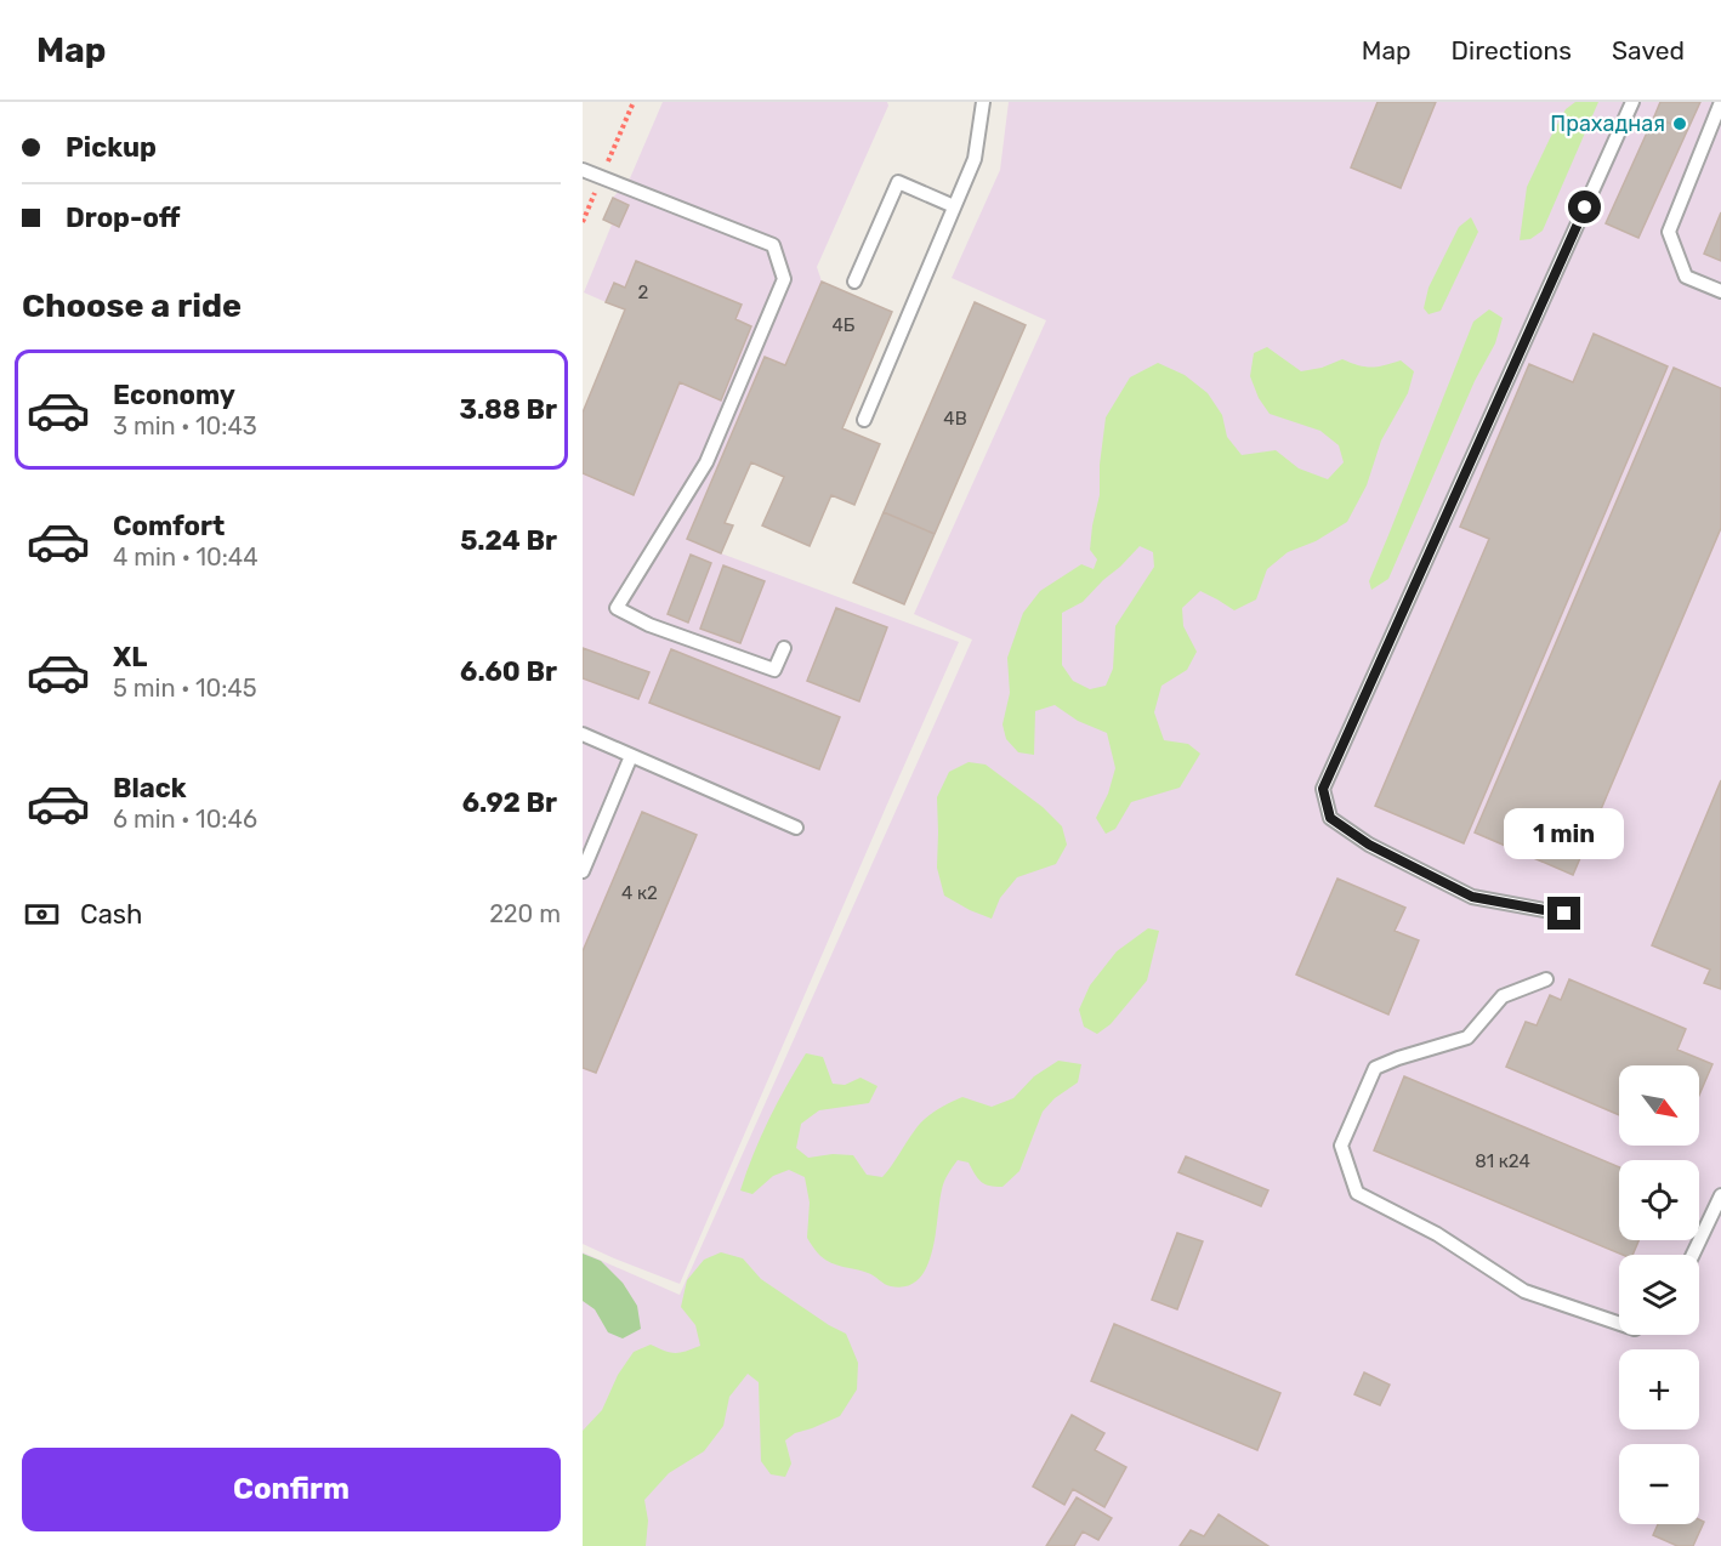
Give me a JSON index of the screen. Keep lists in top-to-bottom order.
{
  "places": ["Прахадная"],
  "house_numbers": [
    "2",
    "4Б",
    "4В",
    "4 к2",
    "81 к24"
  ],
  "north": "bottom right",
  "page": {
    "header": "Map",
    "nav": ["Map", "Directions", "Saved"],
    "banner": ["Pickup", "Drop-off"],
    "heading": "Choose a ride",
    "list": [
      {
        "name": "Economy",
        "note": "3 min · 10:43",
        "value": "3.88 Br"
      },
      {
        "name": "Comfort",
        "note": "4 min · 10:44",
        "value": "5.24 Br"
      },
      {
        "name": "XL",
        "note": "5 min · 10:45",
        "value": "6.60 Br"
      },
      {
        "name": "Black",
        "note": "6 min · 10:46",
        "value": "6.92 Br"
      }
    ],
    "bubble": "1 min",
    "pay": ["Cash", "220 m"],
    "map_buttons": ["+", "−"],
    "buttons": "Confirm"
  }
}
